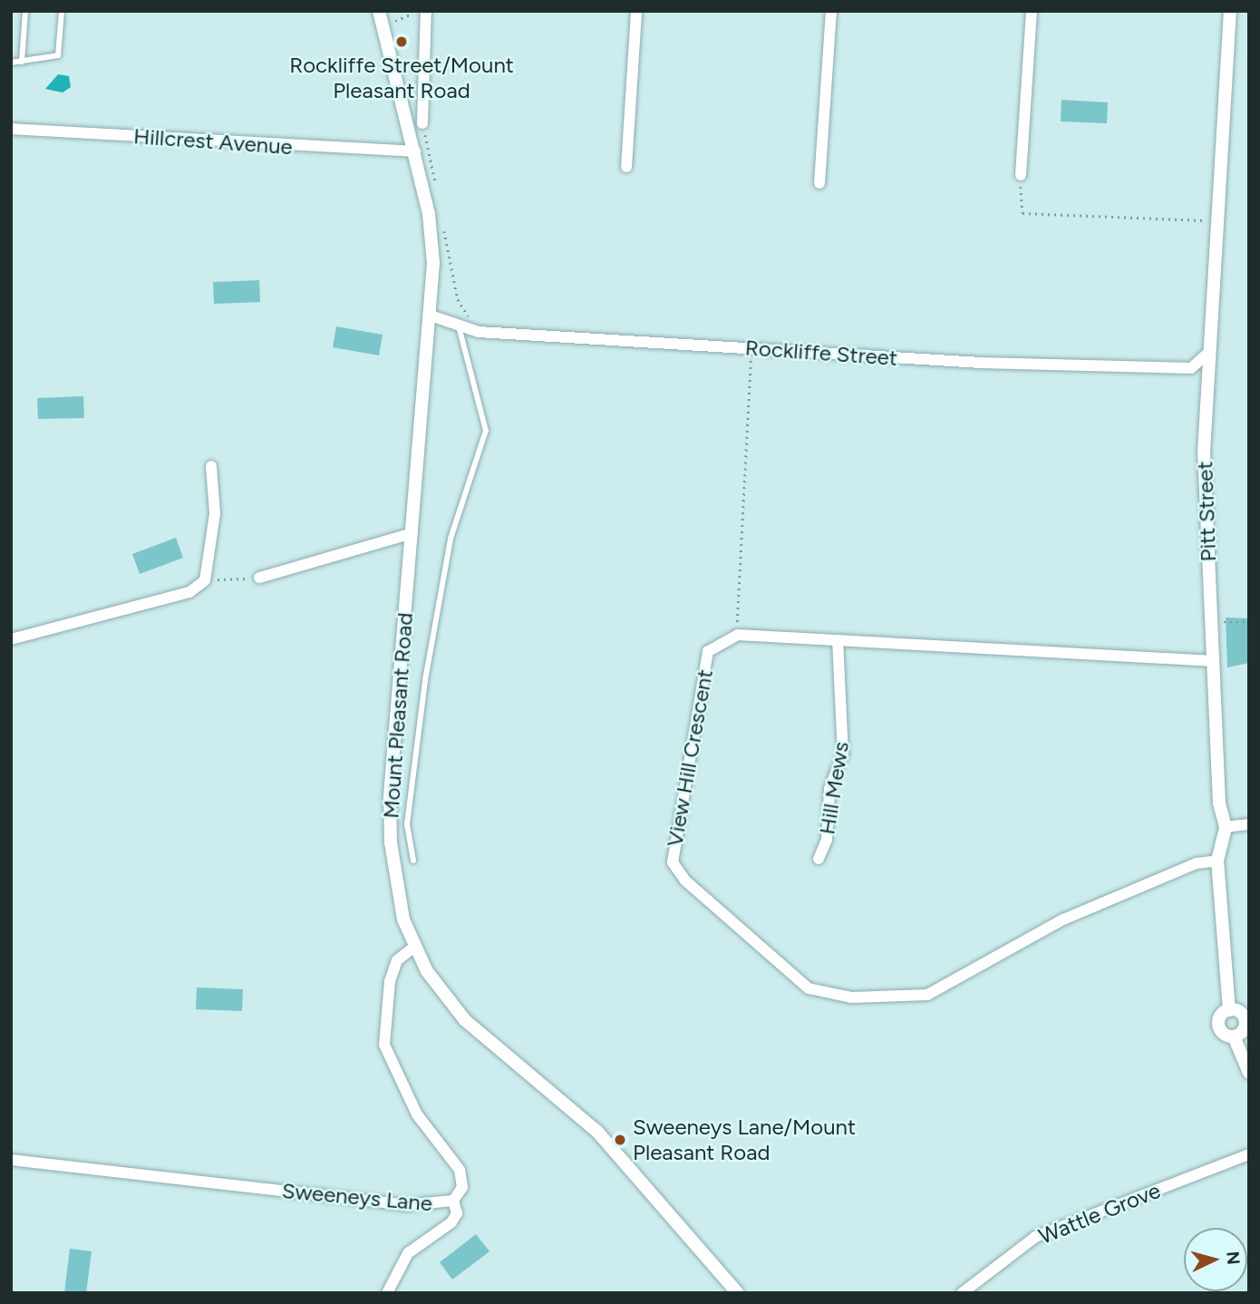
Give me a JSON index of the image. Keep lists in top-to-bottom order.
{
  "streets": {
    "street": [
      "Hillcrest Avenue",
      "Rockliffe Street",
      "Pitt Street",
      "Mount Pleasant Road",
      "View Hill Crescent",
      "Hill Mews",
      "Sweeneys Lane",
      "Wattle Grove"
    ]
  },
  "crossings": [
    ["Hillcrest Avenue", "Mount Pleasant Road"],
    ["Rockliffe Street", "Pitt Street"],
    ["Rockliffe Street", "Mount Pleasant Road"],
    ["Pitt Street", "View Hill Crescent"],
    ["Mount Pleasant Road", "Sweeneys Lane"]
  ],
  "places": ["Rockliffe Street/Mount Pleasant Road", "Sweeneys Lane/Mount Pleasant Road"],
  "north": "right"
}
